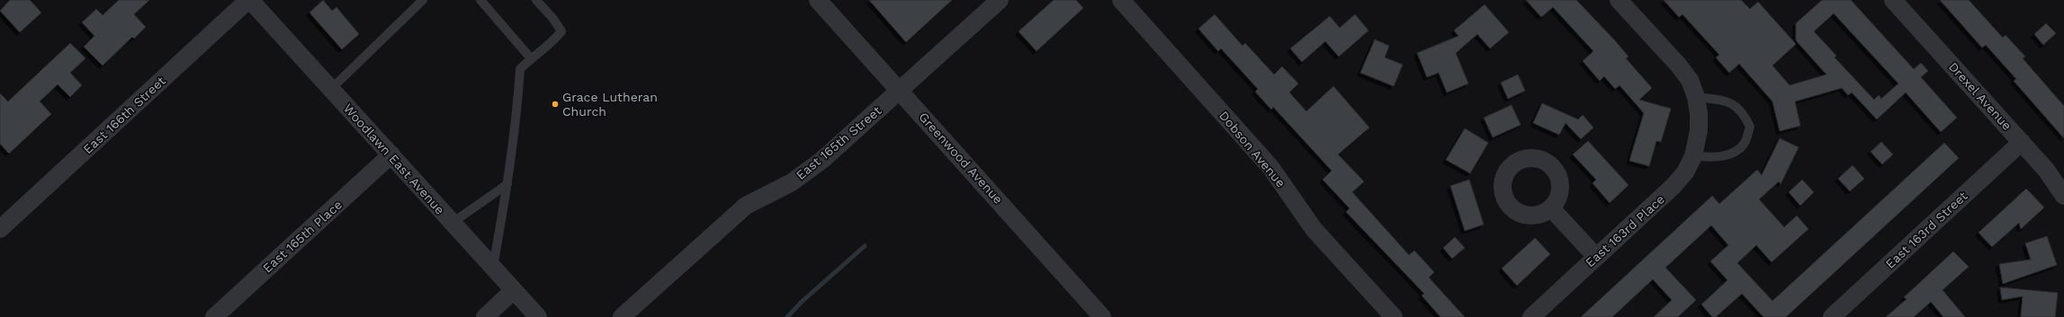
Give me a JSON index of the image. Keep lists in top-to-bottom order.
{
  "streets": {
    "street": [
      "Drexel Avenue",
      "East 166th Street",
      "East 165th Street",
      "Dobson Avenue",
      "Greenwood Avenue",
      "Woodlawn East Avenue",
      "East 163rd Street",
      "East 163rd Place",
      "East 165th Place"
    ]
  },
  "crossings": [
    ["Drexel Avenue", "East 163rd Street"],
    ["East 166th Street", "Woodlawn East Avenue"],
    ["East 165th Street", "Greenwood Avenue"],
    ["Woodlawn East Avenue", "East 165th Place"]
  ],
  "places": ["Grace Lutheran Church"]
}
